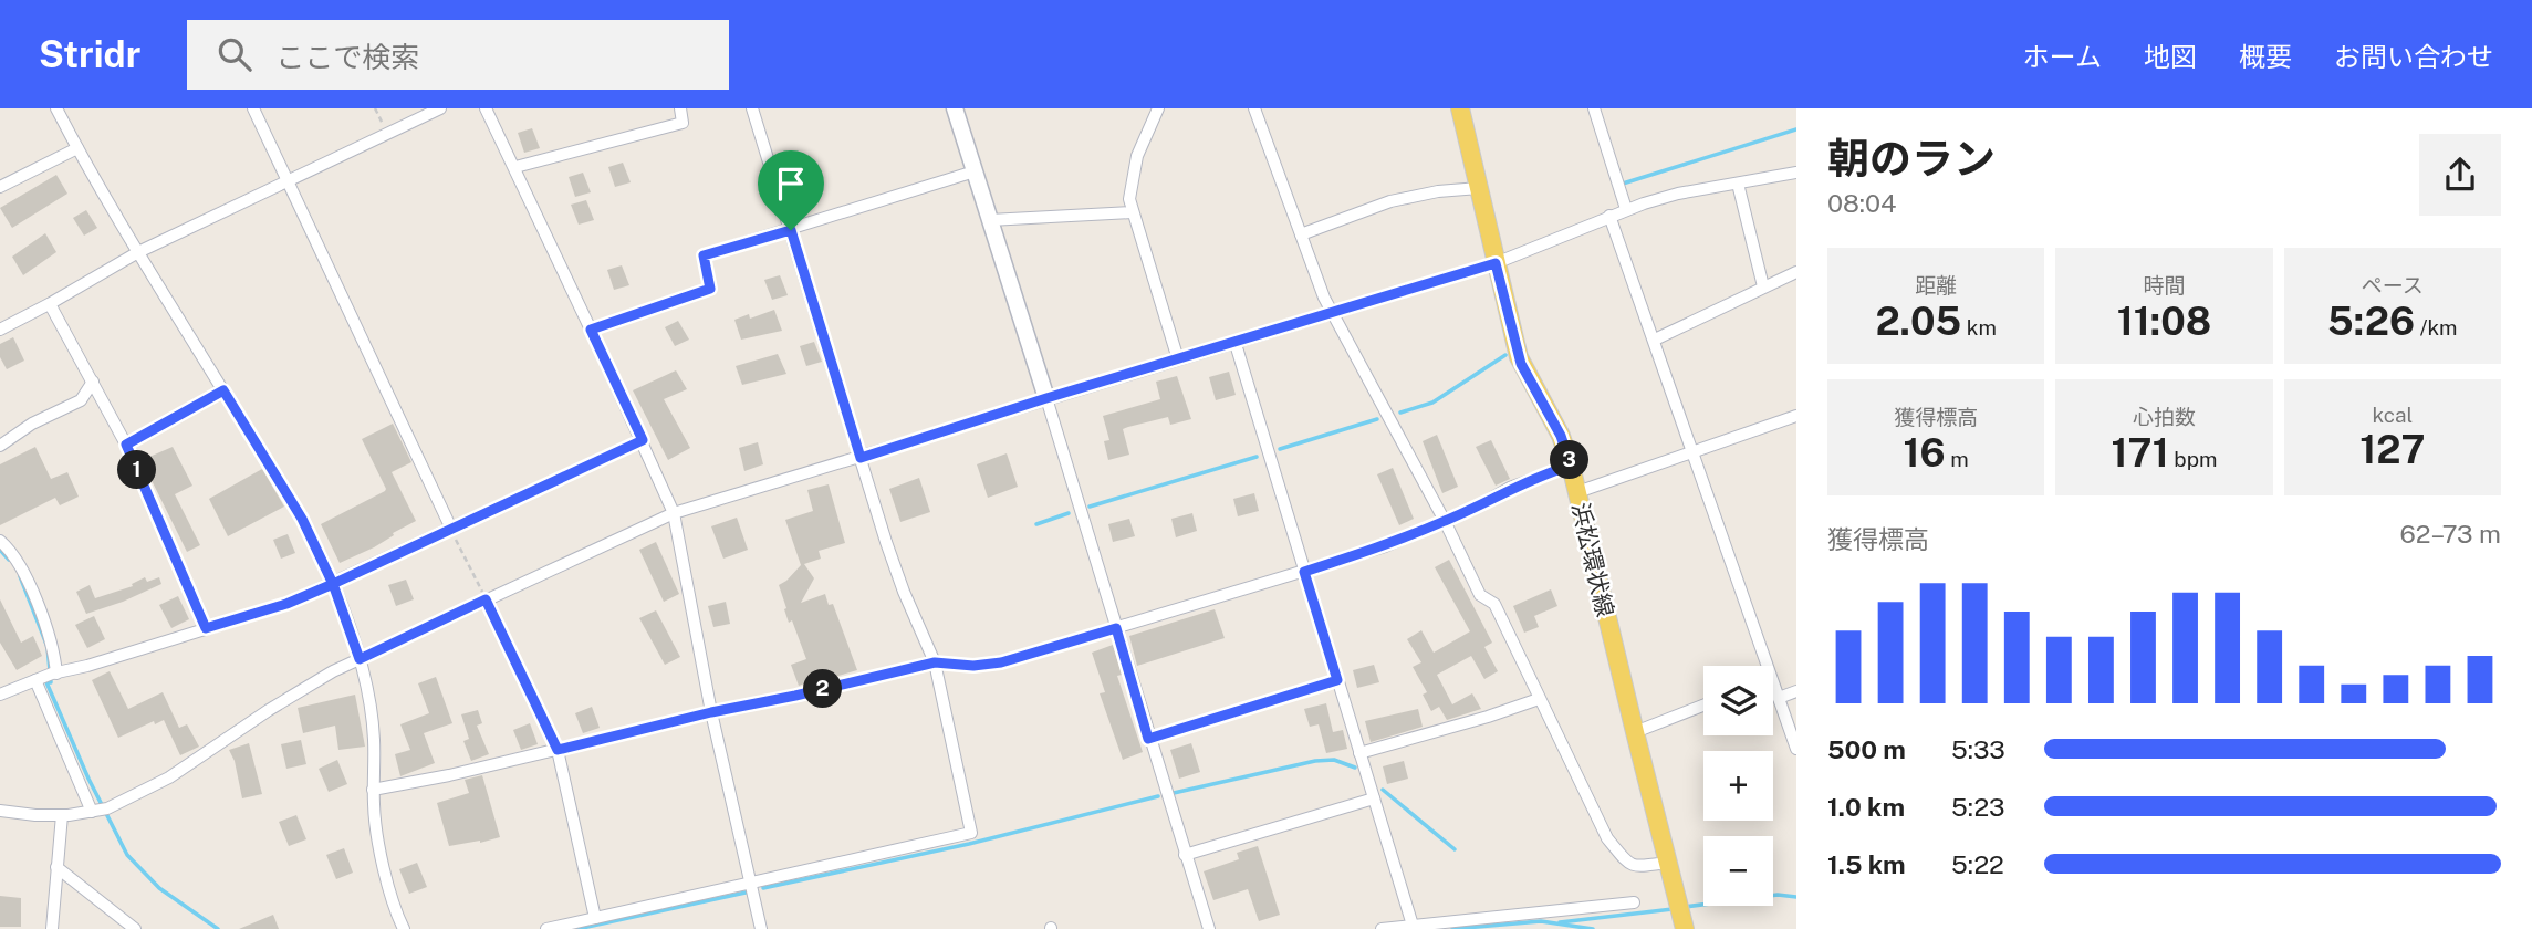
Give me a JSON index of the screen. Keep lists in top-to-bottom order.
{
  "streets": {
    "main road": ["浜松環状線"]
  },
  "page": {
    "header": "Stridr",
    "search": "ここで検索",
    "nav": [
      "ホーム",
      "地図",
      "概要",
      "お問い合わせ"
    ],
    "heading": ["朝のラン", "08:04"],
    "stats": [
      ["距離", "2.05 km"],
      ["時間", "11:08"],
      ["ペース", "5:26 /km"],
      ["獲得標高", "16 m"],
      ["心拍数", "171 bpm"],
      ["kcal", "127"]
    ],
    "pins": ["3", "1", "2"],
    "chart": ["獲得標高", "62–73 m"],
    "map_buttons": ["+", "−"],
    "list": [
      {
        "name": "500 m",
        "note": "5:33"
      },
      {
        "name": "1.0 km",
        "note": "5:23"
      },
      {
        "name": "1.5 km",
        "note": "5:22"
      }
    ]
  }
}
